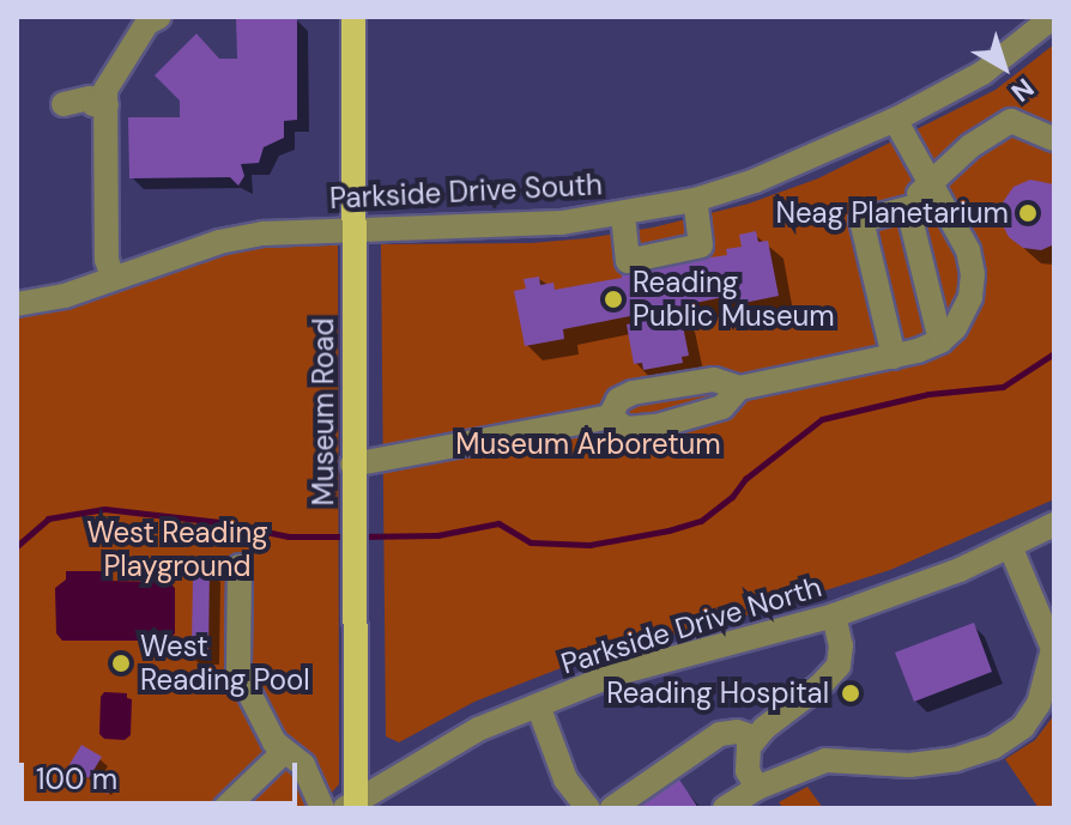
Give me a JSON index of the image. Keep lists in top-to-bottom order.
{
  "streets": {
    "main road": ["Museum Road"],
    "street": ["Parkside Drive South", "Parkside Drive North"]
  },
  "crossings": [
    ["Parkside Drive South", "Museum Road"],
    ["Museum Road", "Parkside Drive North"]
  ],
  "parks": ["Museum Arboretum", "West Reading Playground"],
  "places": [
    "Neag Planetarium",
    "Reading Public Museum",
    "West Reading Pool",
    "Reading Hospital"
  ],
  "scale_bar": "100 m",
  "north": "bottom right"
}
